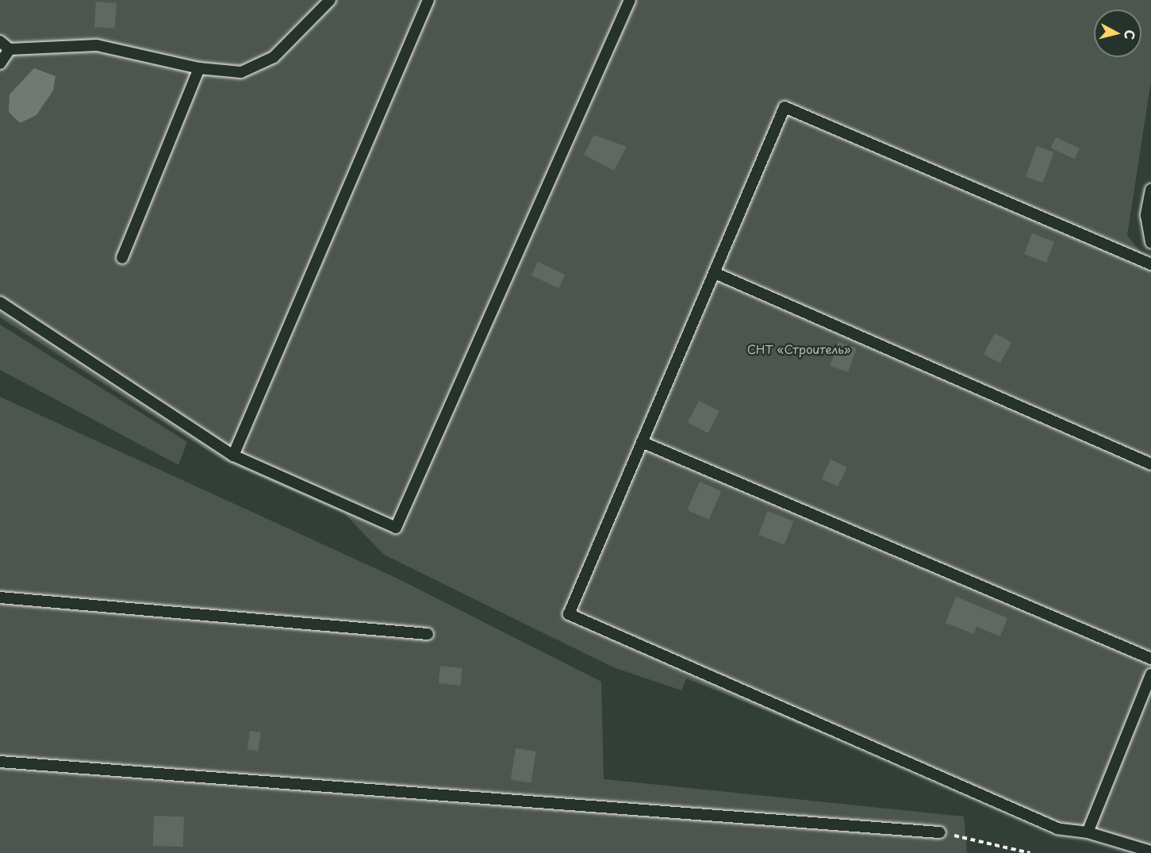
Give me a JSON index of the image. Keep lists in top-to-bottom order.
{
  "parks": ["СНТ «Строитель»"],
  "north": "right"
}
